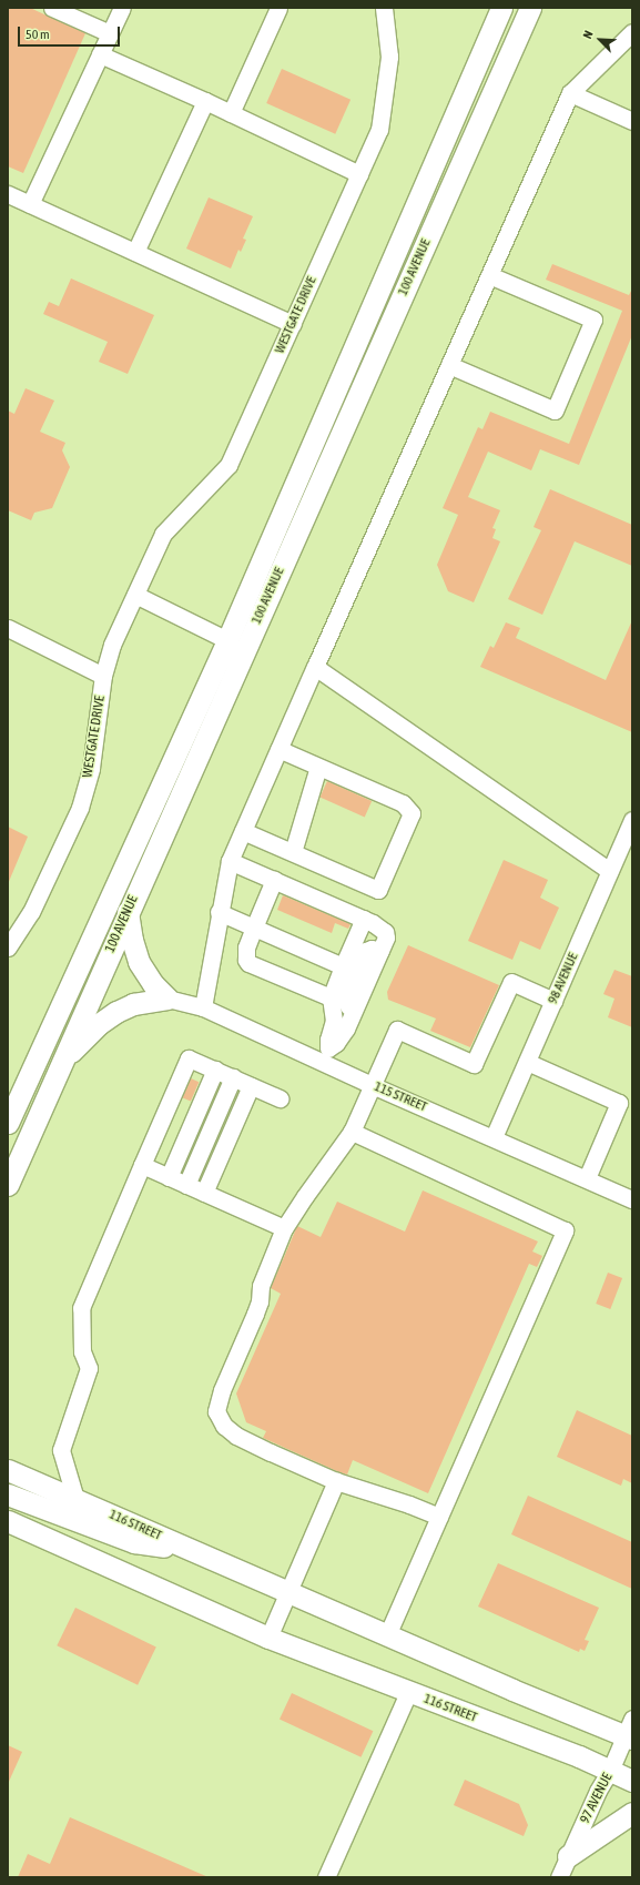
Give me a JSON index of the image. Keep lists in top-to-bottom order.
{
  "streets": {
    "main road": ["100 AVENUE", "116 STREET"],
    "street": [
      "WESTGATE DRIVE",
      "98 AVENUE",
      "115 STREET",
      "97 AVENUE"
    ]
  },
  "crossings": [
    ["98 AVENUE", "115 STREET"],
    ["116 STREET", "97 AVENUE"]
  ],
  "scale_bar": "50 m",
  "north": "top left"
}
